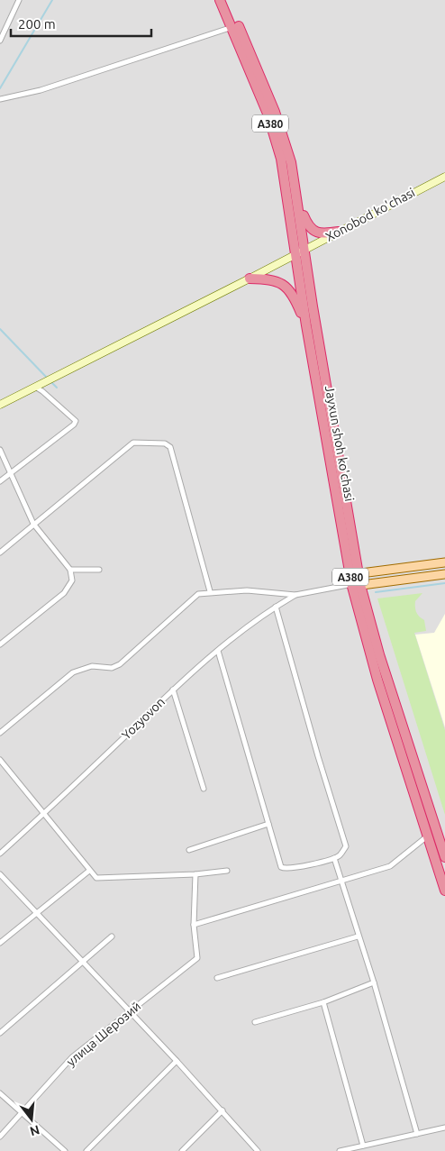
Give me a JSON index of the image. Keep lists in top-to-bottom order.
{
  "streets": {
    "highway": ["A380", "Jayxun shoh ko'chasi"],
    "main road": ["Xonobod ko'chasi"],
    "street": ["Yozyovon", "улица Шерозий"]
  },
  "crossings": [
    ["Xonobod ko'chasi", "Jayxun shoh ko'chasi"]
  ],
  "scale_bar": "200 m",
  "north": "bottom"
}
